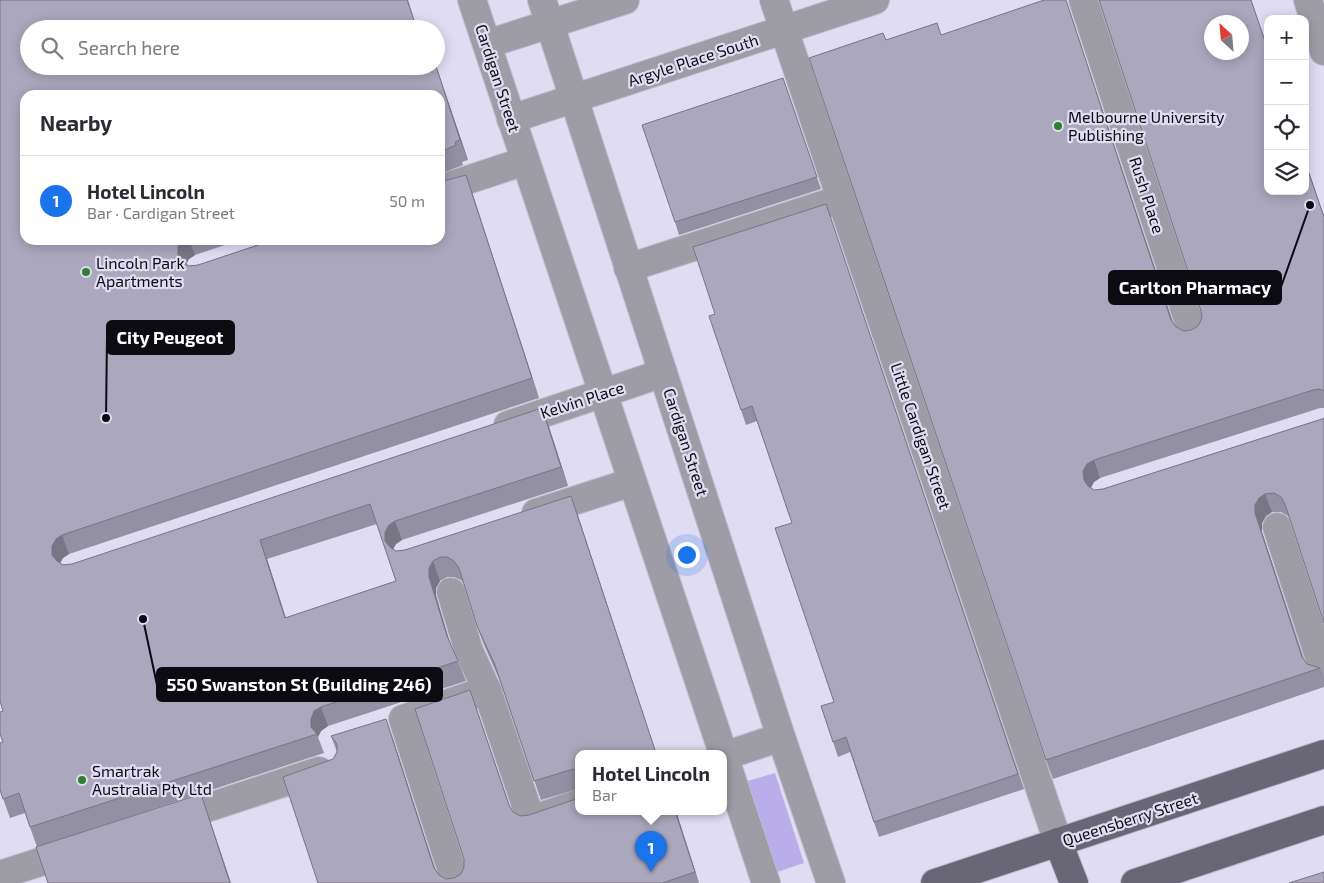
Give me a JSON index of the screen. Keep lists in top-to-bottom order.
{
  "streets": {
    "main road": ["Queensberry Street"],
    "street": [
      "Argyle Place South",
      "Cardigan Street",
      "Rush Place",
      "Kelvin Place",
      "Little Cardigan Street"
    ]
  },
  "crossings": [
    ["Argyle Place South", "Cardigan Street"],
    ["Argyle Place South", "Little Cardigan Street"],
    ["Cardigan Street", "Kelvin Place"],
    ["Little Cardigan Street", "Queensberry Street"]
  ],
  "places": [
    "Melbourne University Publishing",
    "Carlton Pharmacy",
    "Lincoln Park Apartments",
    "City Peugeot",
    "550 Swanston St (Building 246)",
    "Smartrak Australia Pty Ltd"
  ],
  "north": "top left",
  "page": {
    "map_buttons": ["+", "−"],
    "search": "Search here",
    "heading": "Nearby",
    "list": [
      {
        "mark": "1",
        "name": "Hotel Lincoln",
        "note": "Bar · Cardigan Street",
        "value": "50 m"
      }
    ],
    "popup": ["Hotel Lincoln", "Bar"],
    "pins": "1"
  }
}
